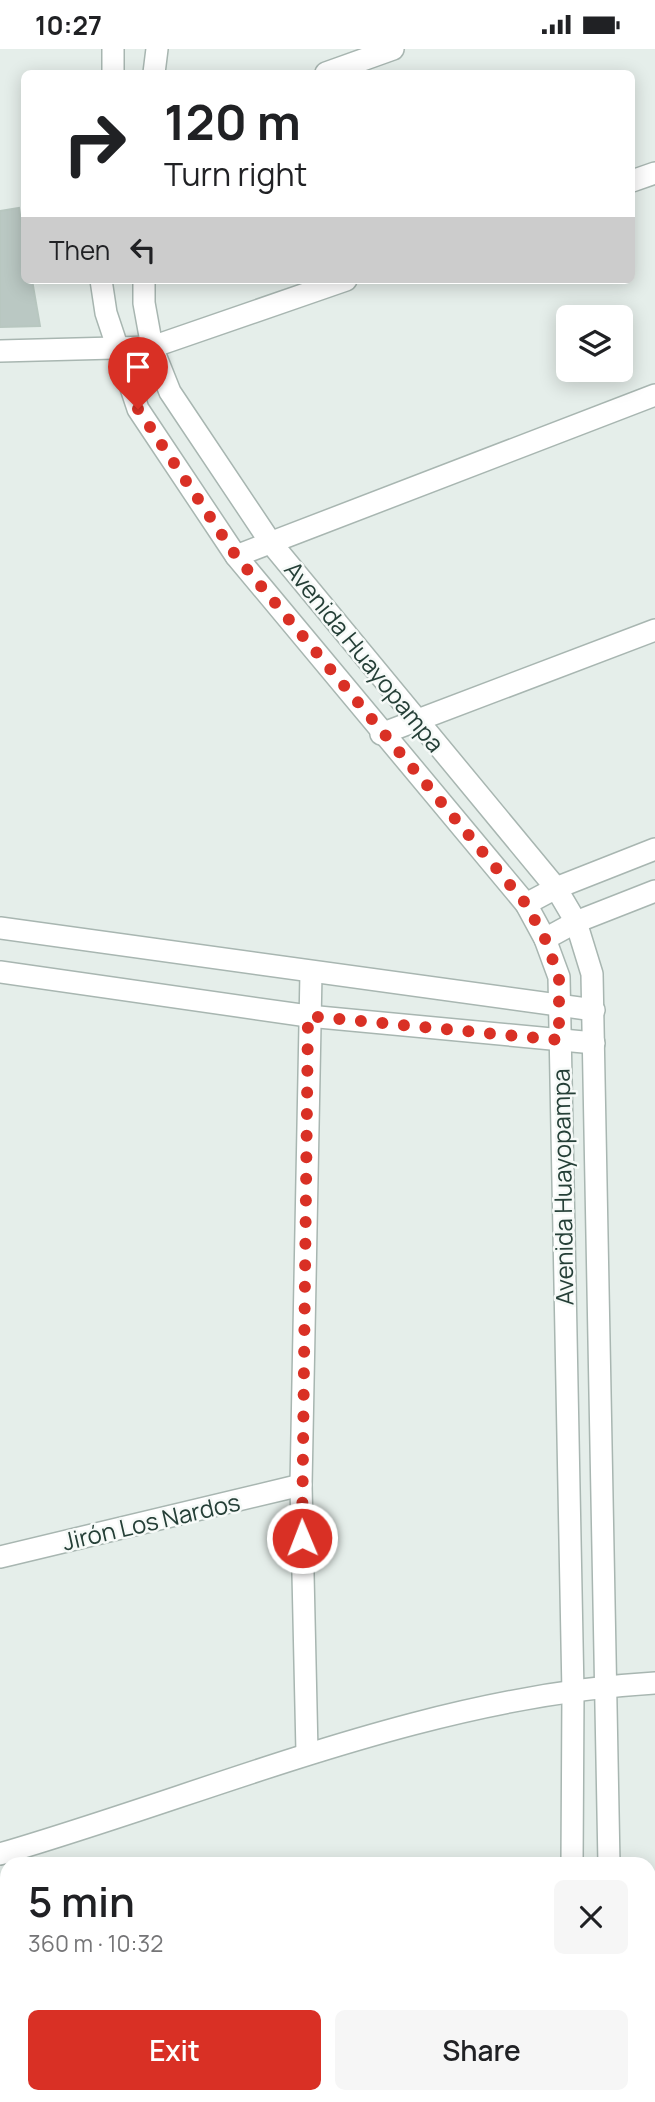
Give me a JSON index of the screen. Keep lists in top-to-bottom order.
{
  "streets": {
    "street": ["Avenida Huayopampa", "Jirón Los Nardos"]
  },
  "page": {
    "status": "10:27",
    "turn": ["120 m", "Turn right"],
    "then": "Then",
    "heading": ["5 min", "360 m · 10:32"],
    "buttons": ["Exit", "Share"]
  }
}
